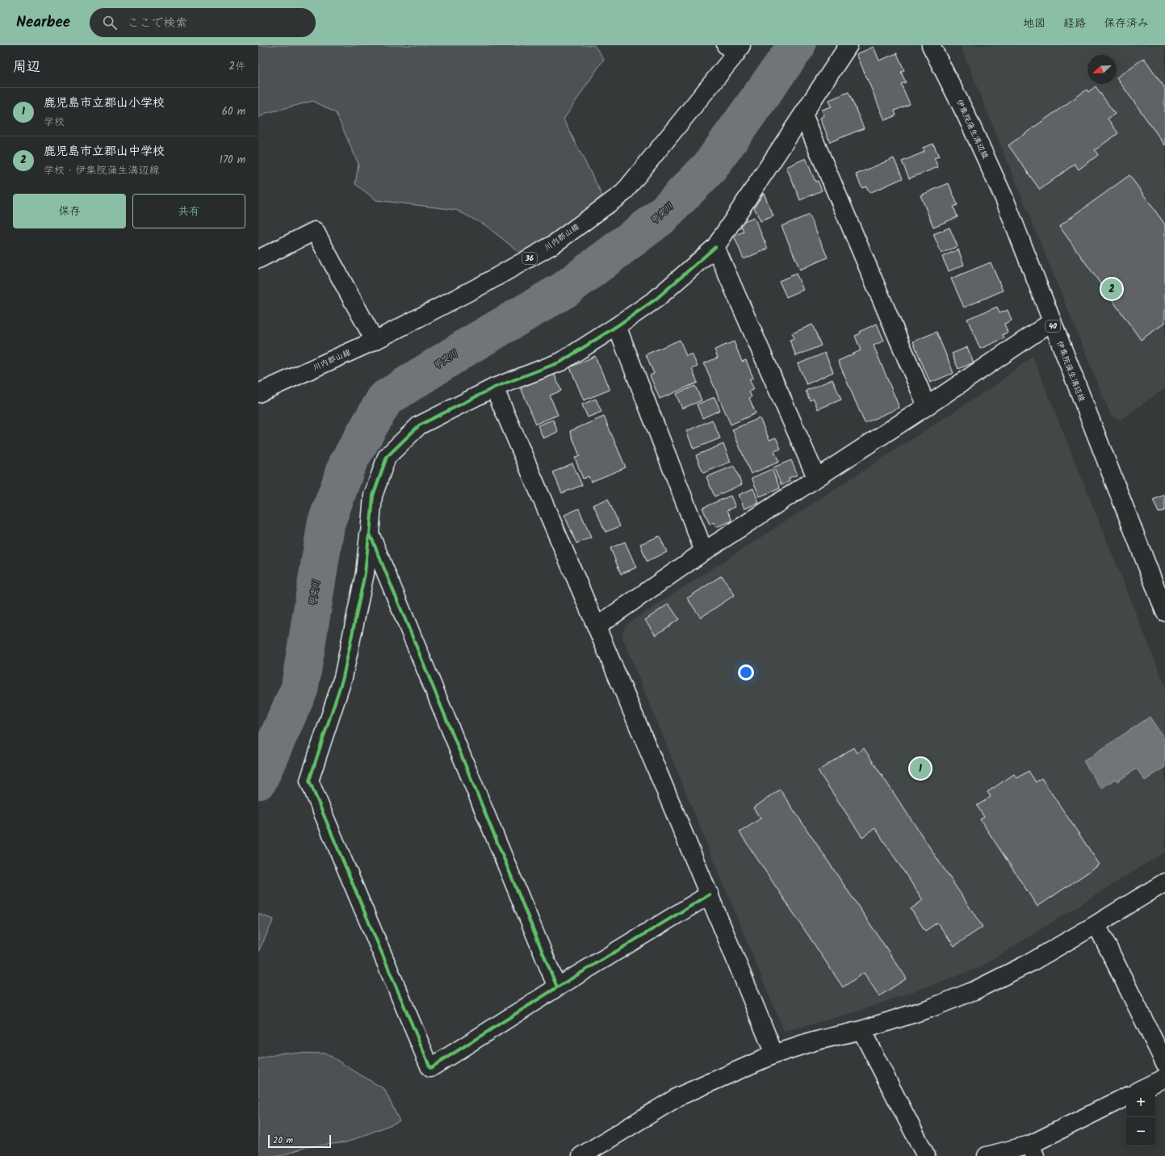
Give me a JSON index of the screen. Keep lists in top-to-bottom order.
{
  "streets": {
    "street": [
      "伊集院蒲生溝辺線",
      "川内郡山線",
      "36",
      "40"
    ]
  },
  "water": ["甲突川"],
  "scale_bar": "20 m",
  "north": "bottom left",
  "page": {
    "header": "Nearbee",
    "search": "ここで検索",
    "nav": ["地図", "経路", "保存済み"],
    "heading": ["周辺", "2件"],
    "list": [
      {
        "mark": "1",
        "name": "鹿児島市立郡山小学校",
        "note": "学校",
        "value": "60 m"
      },
      {
        "mark": "2",
        "name": "鹿児島市立郡山中学校",
        "note": "学校 · 伊集院蒲生溝辺線",
        "value": "170 m"
      }
    ],
    "buttons": ["保存", "共有"],
    "pins": ["2", "1"],
    "map_buttons": ["+", "−"],
    "scale": "20 m"
  }
}
